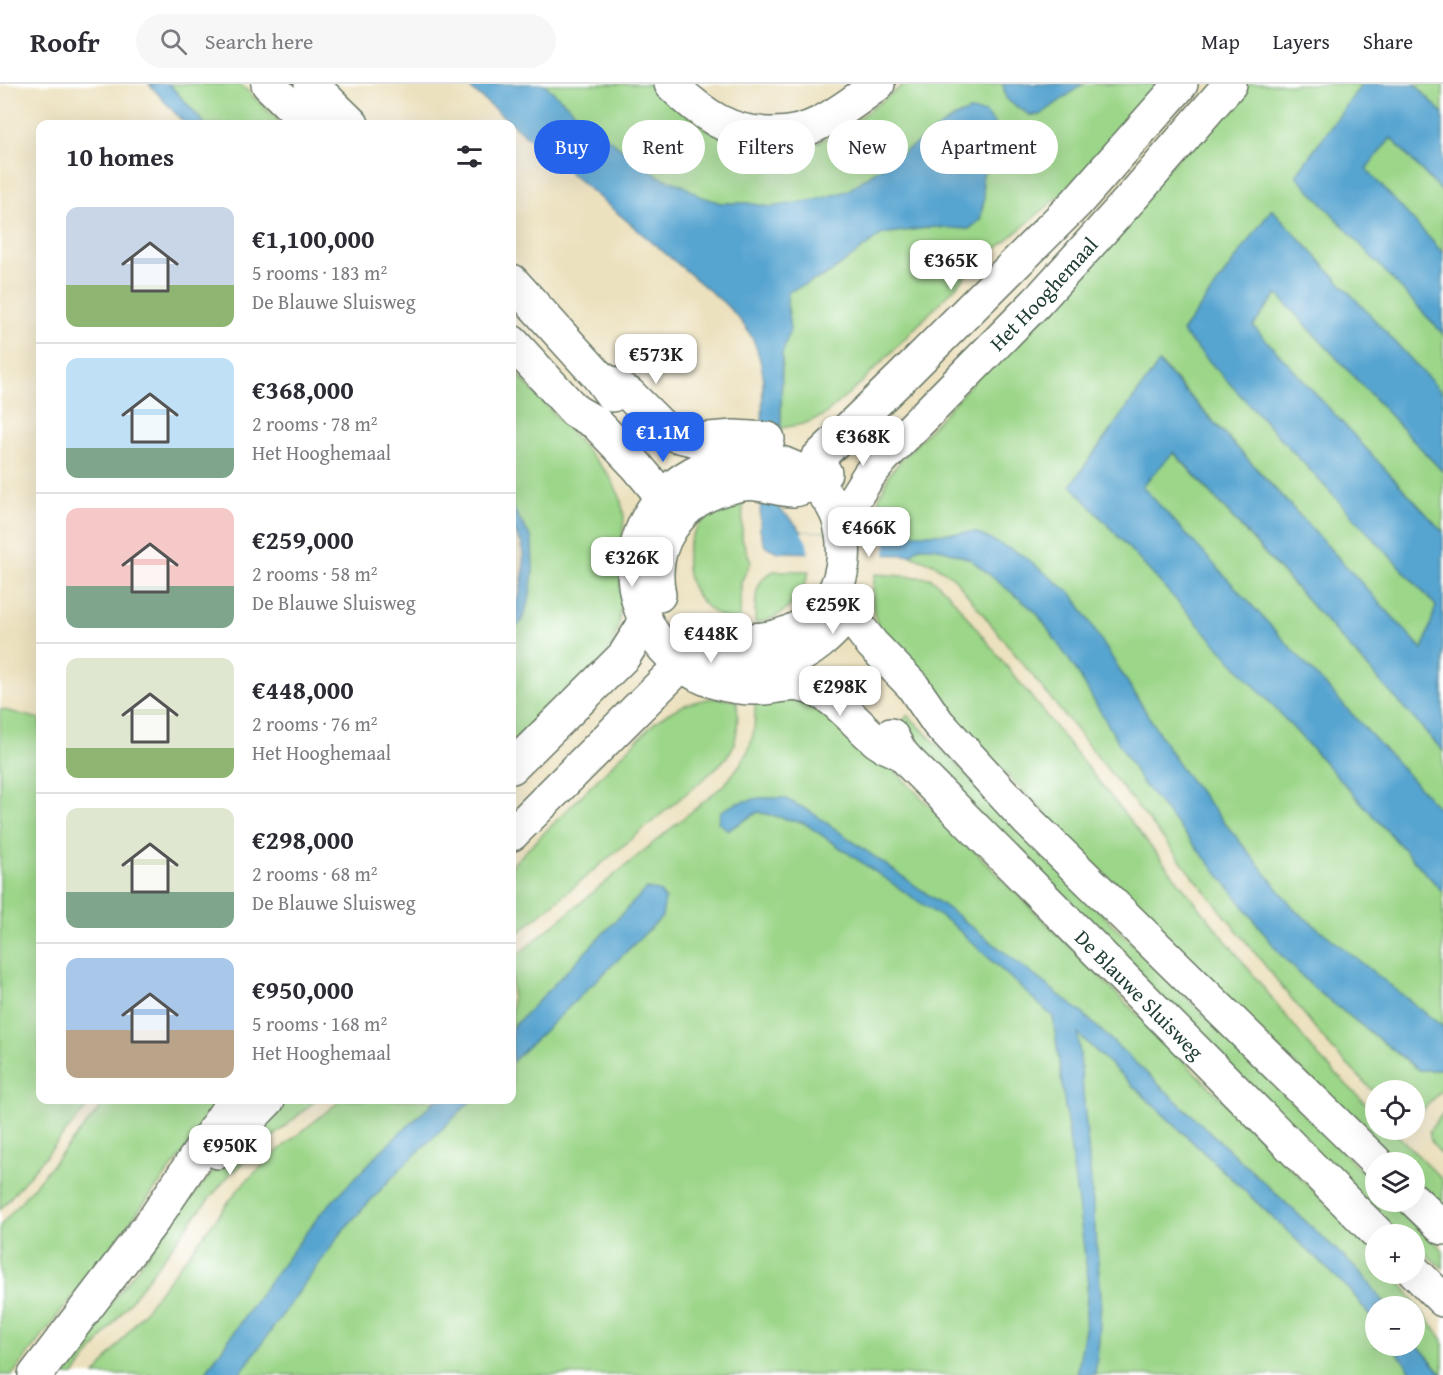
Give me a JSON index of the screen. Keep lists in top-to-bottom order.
{
  "streets": {
    "main road": ["Het Hooghemaal", "De Blauwe Sluisweg"]
  },
  "page": {
    "header": "Roofr",
    "search": "Search here",
    "nav": ["Map", "Layers", "Share"],
    "chip": [
      "Buy",
      "Rent",
      "Filters",
      "New",
      "Apartment"
    ],
    "heading": "10 homes",
    "list": [
      {
        "name": "€1,100,000",
        "note": "5 rooms · 183 m² · De Blauwe Sluisweg"
      },
      {
        "name": "€368,000",
        "note": "2 rooms · 78 m² · Het Hooghemaal"
      },
      {
        "name": "€259,000",
        "note": "2 rooms · 58 m² · De Blauwe Sluisweg"
      },
      {
        "name": "€448,000",
        "note": "2 rooms · 76 m² · Het Hooghemaal"
      },
      {
        "name": "€298,000",
        "note": "2 rooms · 68 m² · De Blauwe Sluisweg"
      },
      {
        "name": "€950,000",
        "note": "5 rooms · 168 m² · Het Hooghemaal"
      }
    ],
    "price": [
      "€365K",
      "€573K",
      "€1.1M",
      "€368K",
      "€466K",
      "€326K",
      "€259K",
      "€448K",
      "€298K",
      "€950K"
    ],
    "map_buttons": ["+", "−"]
  }
}
